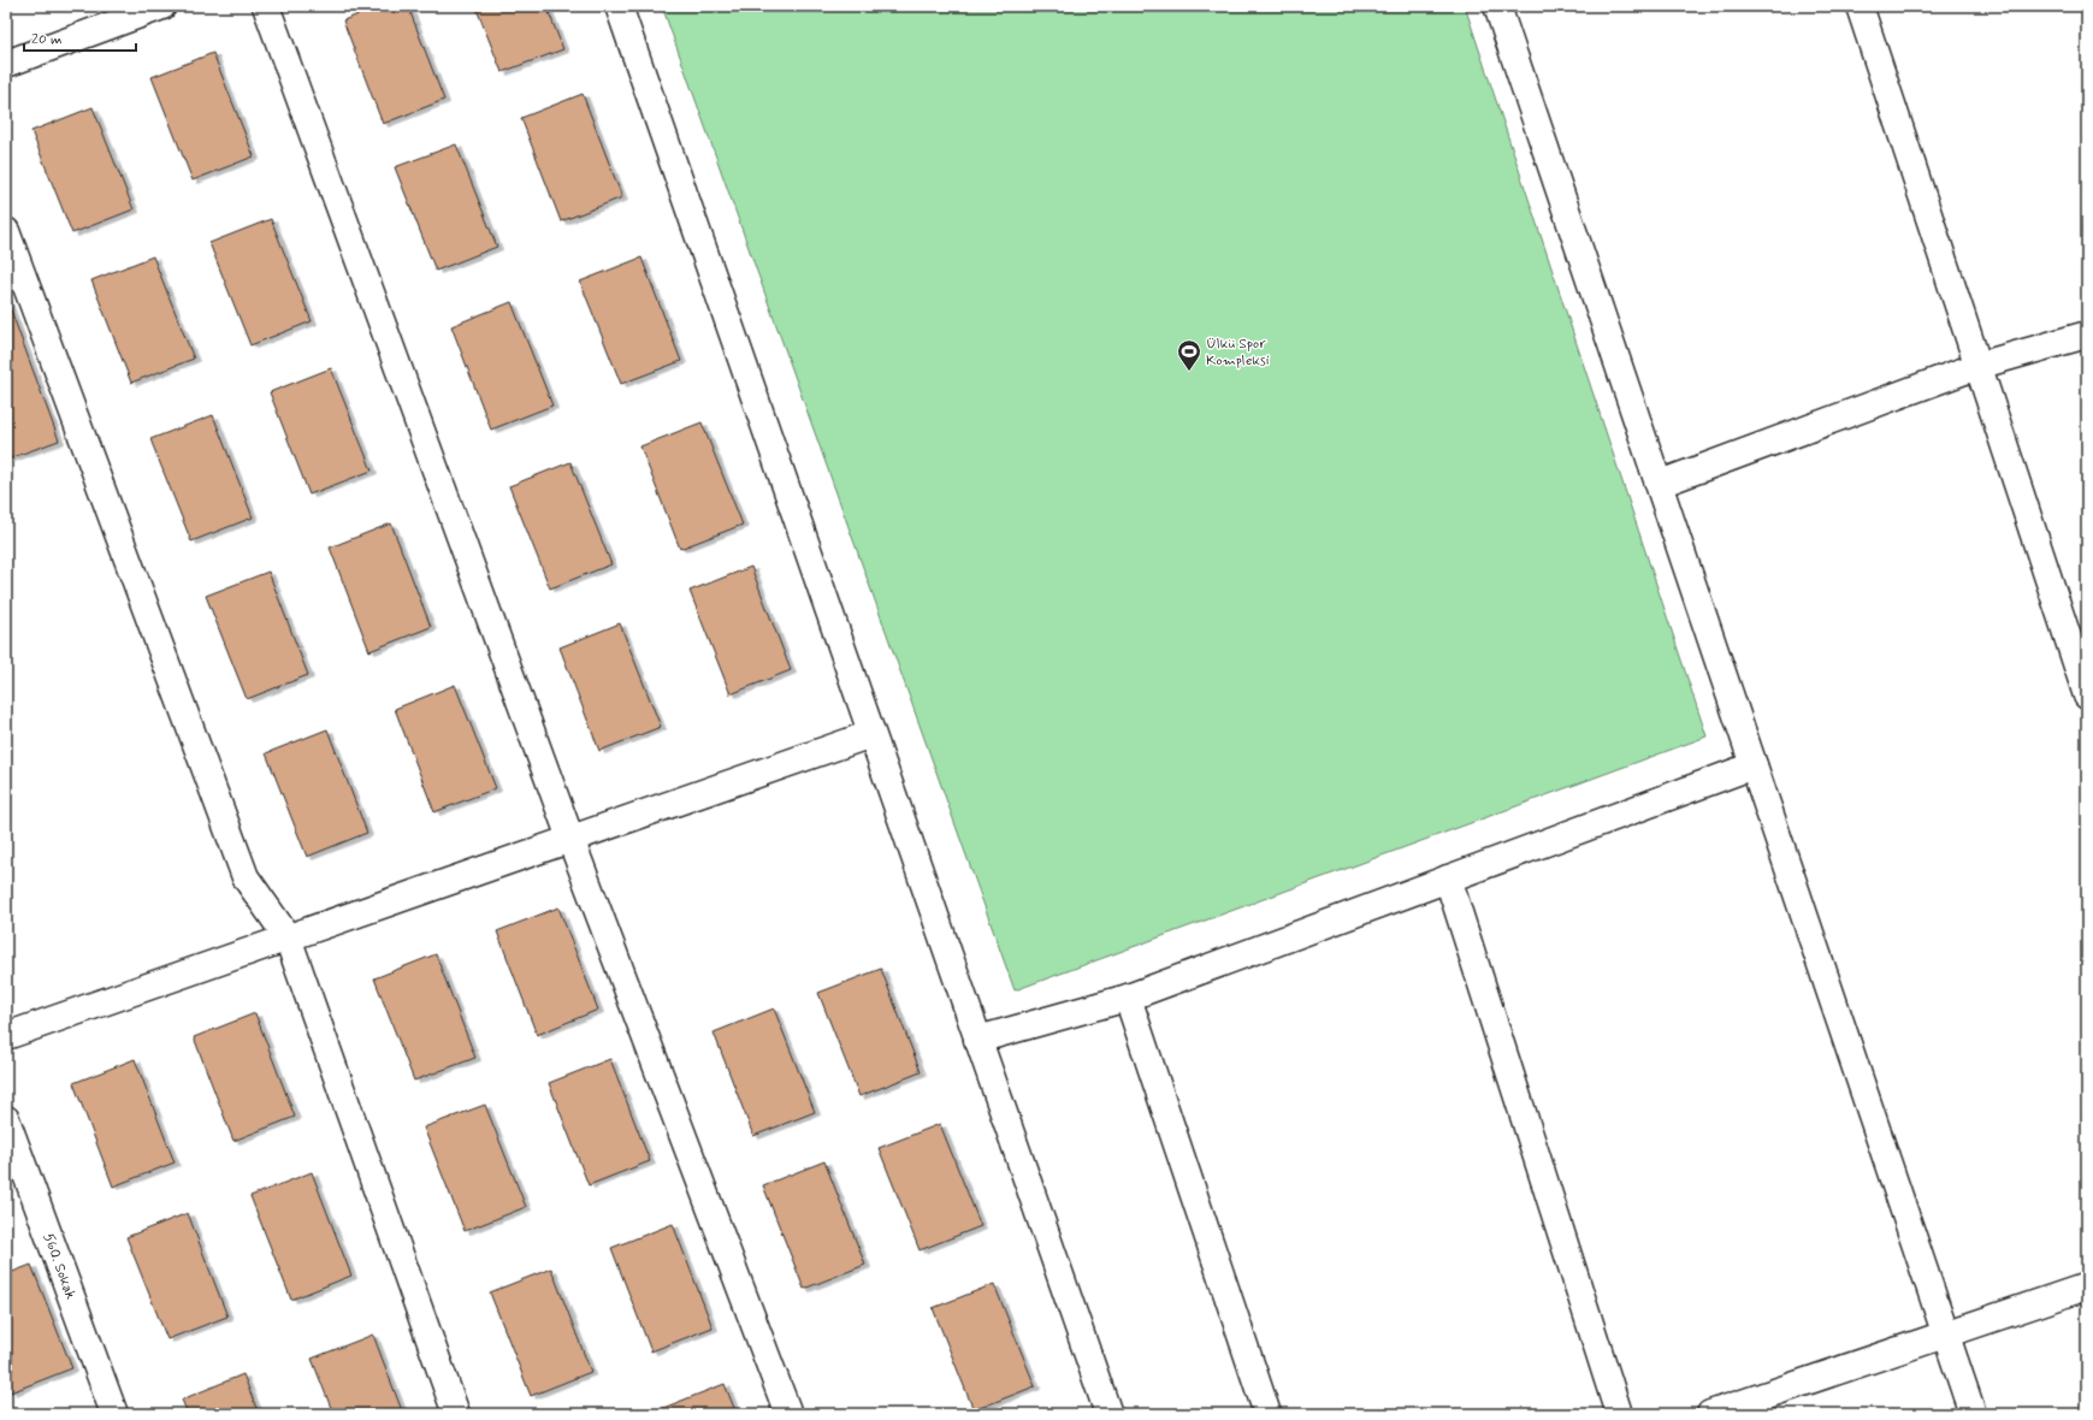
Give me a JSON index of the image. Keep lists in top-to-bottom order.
{
  "streets": {
    "street": ["560. Sokak"]
  },
  "places": {
    "sports": ["Ülkü Spor Kompleksi"]
  },
  "scale_bar": "20 m"
}
